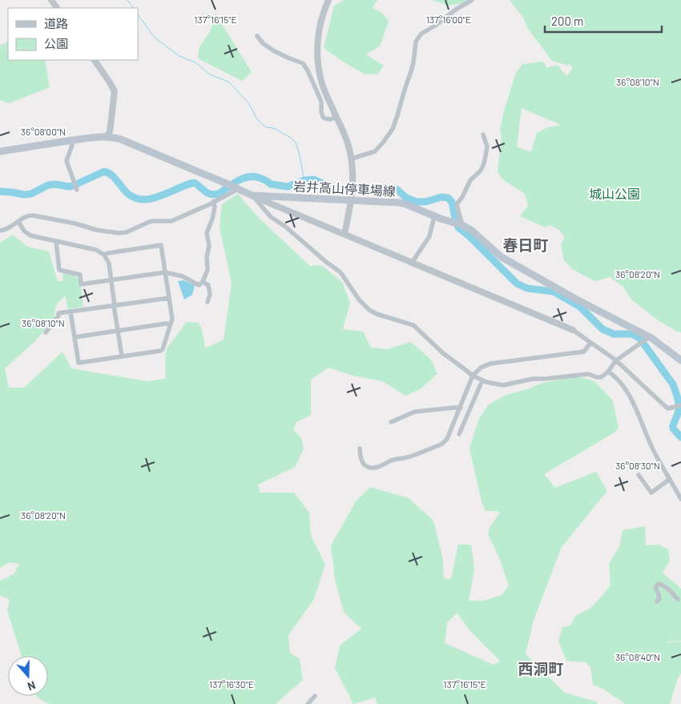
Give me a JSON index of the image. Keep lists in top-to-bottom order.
{
  "streets": {
    "main road": ["岩井高山停車場線"]
  },
  "districts": ["春日町", "西洞町"],
  "parks": ["城山公園"],
  "legend": ["道路", "公園"],
  "scale_bar": "200 m",
  "north": "bottom",
  "coordinates": [
    "137°16'15\"E",
    "137°16'00\"E",
    "36°08'10\"N",
    "36°08'00\"N",
    "36°08'20\"N",
    "36°08'30\"N",
    "36°08'40\"N",
    "137°16'30\"E"
  ]
}
